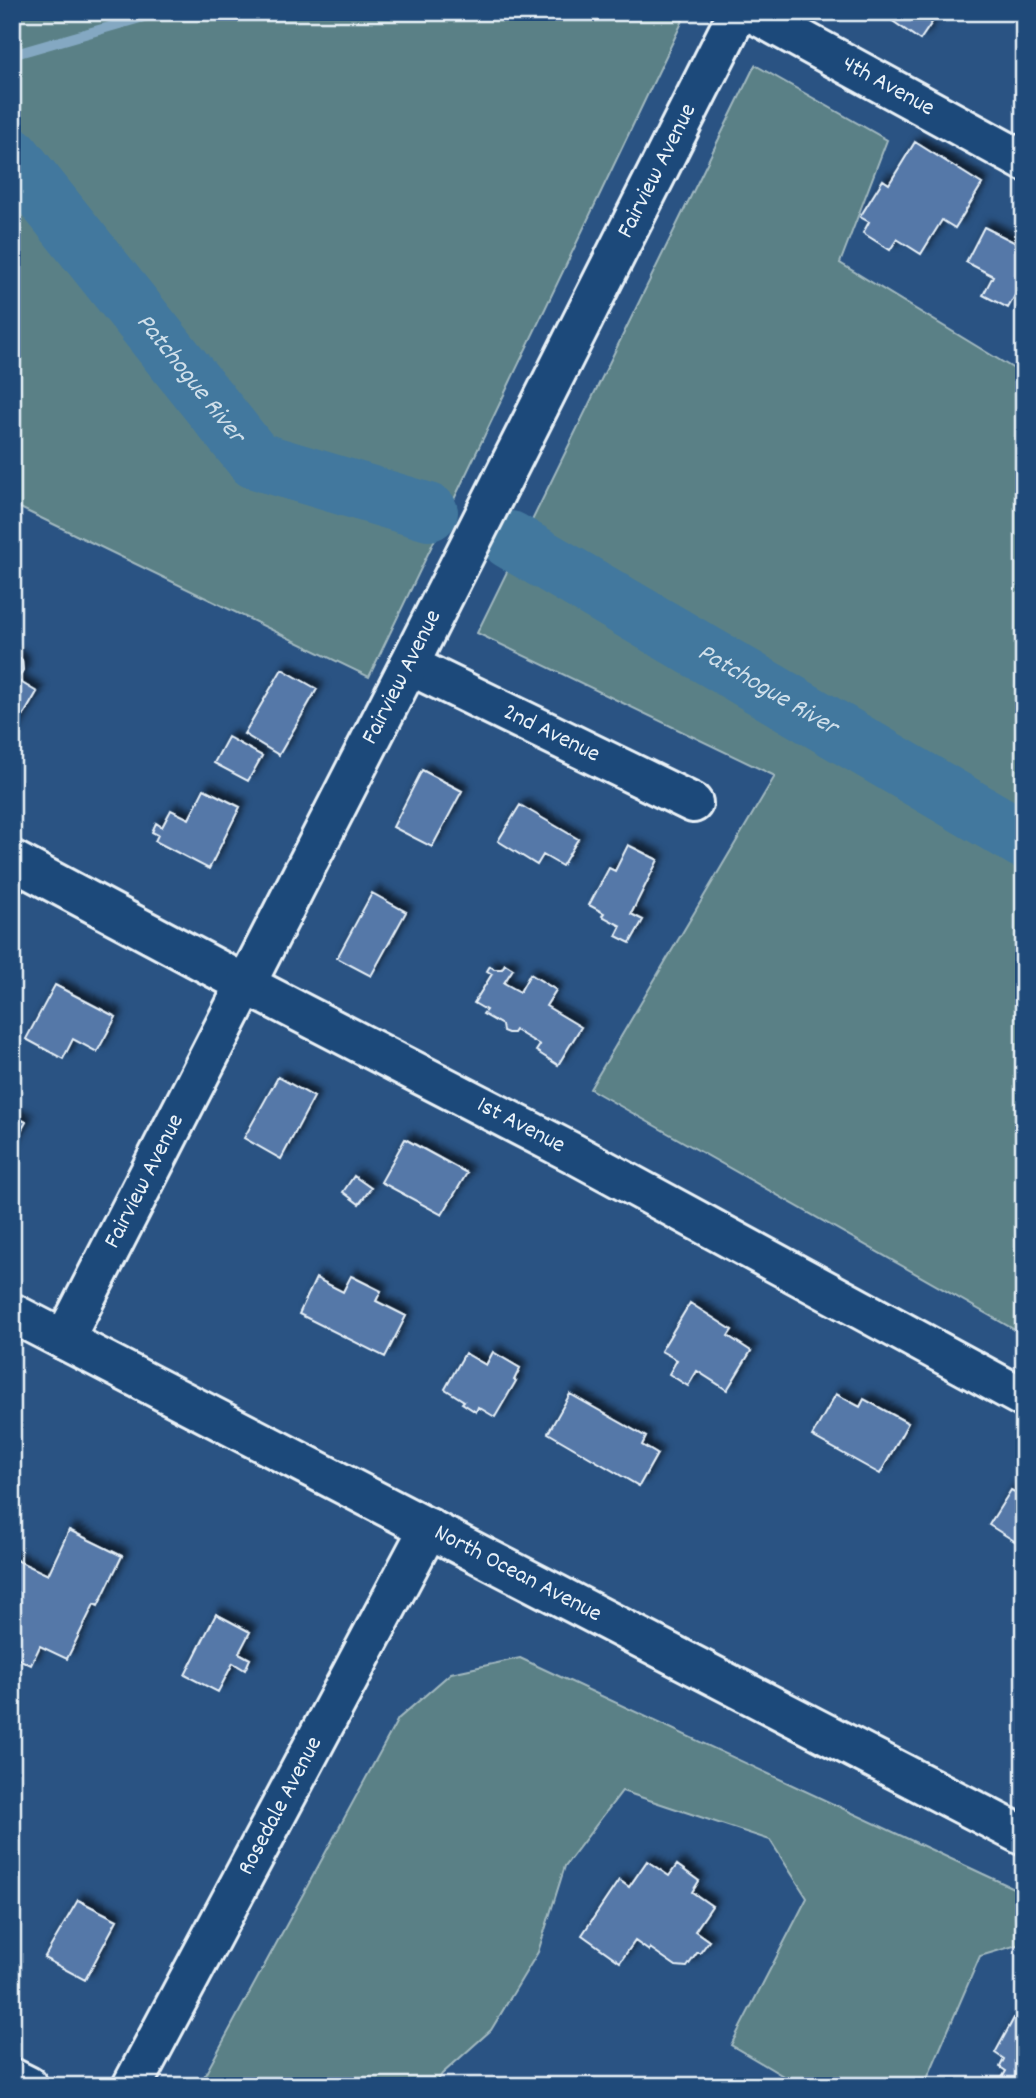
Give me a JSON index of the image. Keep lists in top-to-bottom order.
{
  "streets": {
    "street": [
      "4th Avenue",
      "Fairview Avenue",
      "2nd Avenue",
      "1st Avenue",
      "North Ocean Avenue",
      "Rosedale Avenue"
    ]
  },
  "crossings": [
    ["Fairview Avenue", "2nd Avenue"],
    ["Fairview Avenue", "1st Avenue"],
    ["Fairview Avenue", "North Ocean Avenue"],
    ["North Ocean Avenue", "Rosedale Avenue"]
  ],
  "water": ["Patchogue River"]
}
